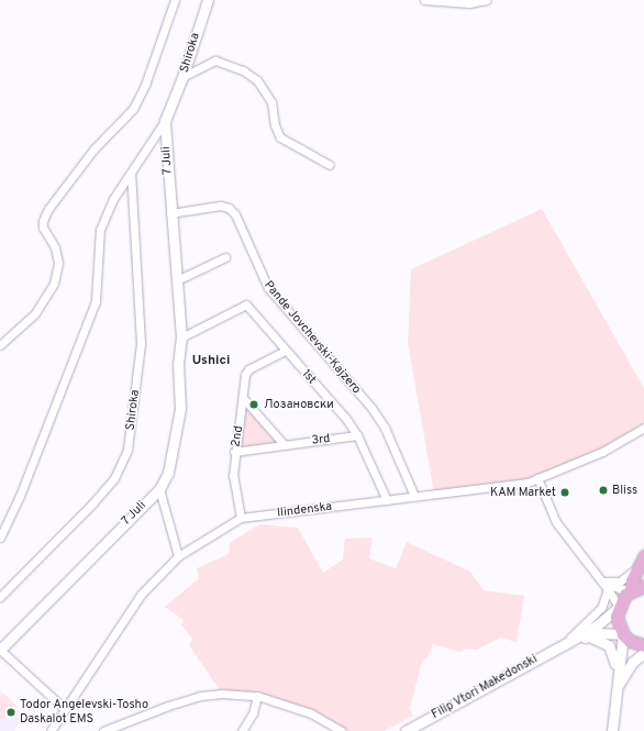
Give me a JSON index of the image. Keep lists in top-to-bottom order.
{
  "streets": {
    "street": [
      "Shiroka",
      "7 Juli",
      "Pande Jovchevski-Kajzero",
      "1st",
      "2nd",
      "3rd",
      "Ilindenska",
      "Filip Vtori Makedonski"
    ]
  },
  "crossings": [
    ["Shiroka", "7 Juli"],
    ["7 Juli", "Pande Jovchevski-Kajzero"],
    ["7 Juli", "1st"],
    ["7 Juli", "Ilindenska"],
    ["Pande Jovchevski-Kajzero", "Ilindenska"],
    ["1st", "2nd"],
    ["1st", "3rd"],
    ["1st", "Ilindenska"],
    ["2nd", "3rd"],
    ["2nd", "Ilindenska"]
  ],
  "districts": ["Ushici"],
  "places": [
    "Лозановски",
    "Bliss",
    "KAM Market",
    "Todor Angelevski-Tosho Daskalot EMS"
  ]
}
